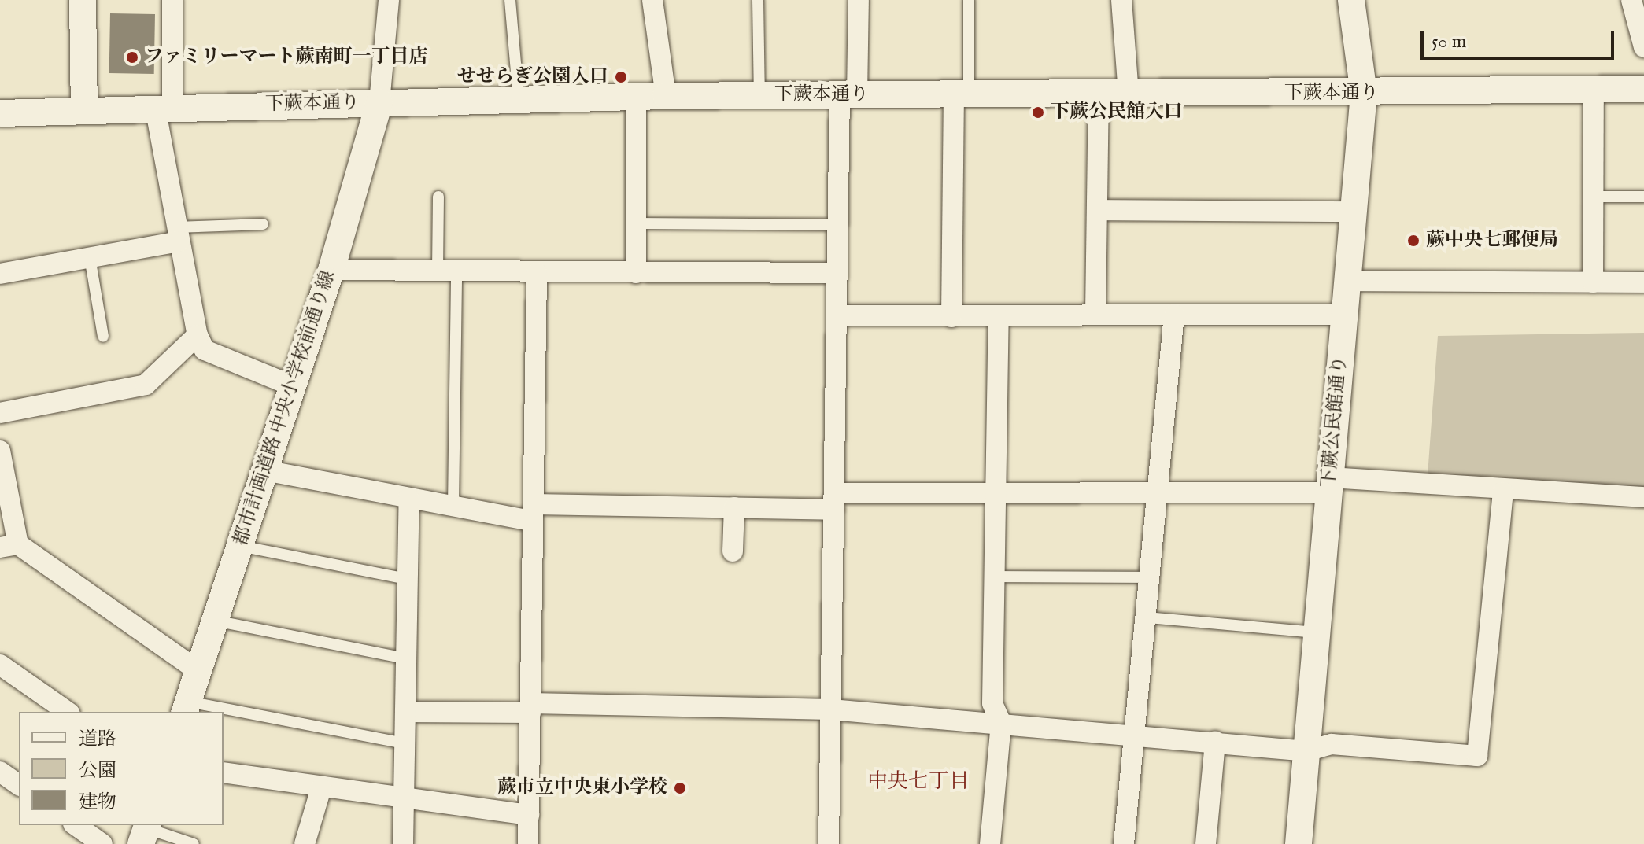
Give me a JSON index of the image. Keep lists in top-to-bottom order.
{
  "streets": {
    "street": ["下蕨本通り", "都市計画道路 中央小学校前通り線", "下蕨公民館通り"]
  },
  "crossings": [
    ["下蕨本通り", "都市計画道路 中央小学校前通り線"],
    ["下蕨本通り", "下蕨公民館通り"]
  ],
  "districts": ["中央七丁目"],
  "places": [
    "ファミリーマート蕨南町一丁目店",
    "せせらぎ公園入口",
    "下蕨公民館入口",
    "蕨中央七郵便局",
    "蕨市立中央東小学校"
  ],
  "legend": ["道路", "公園", "建物"],
  "scale_bar": "50 m"
}
